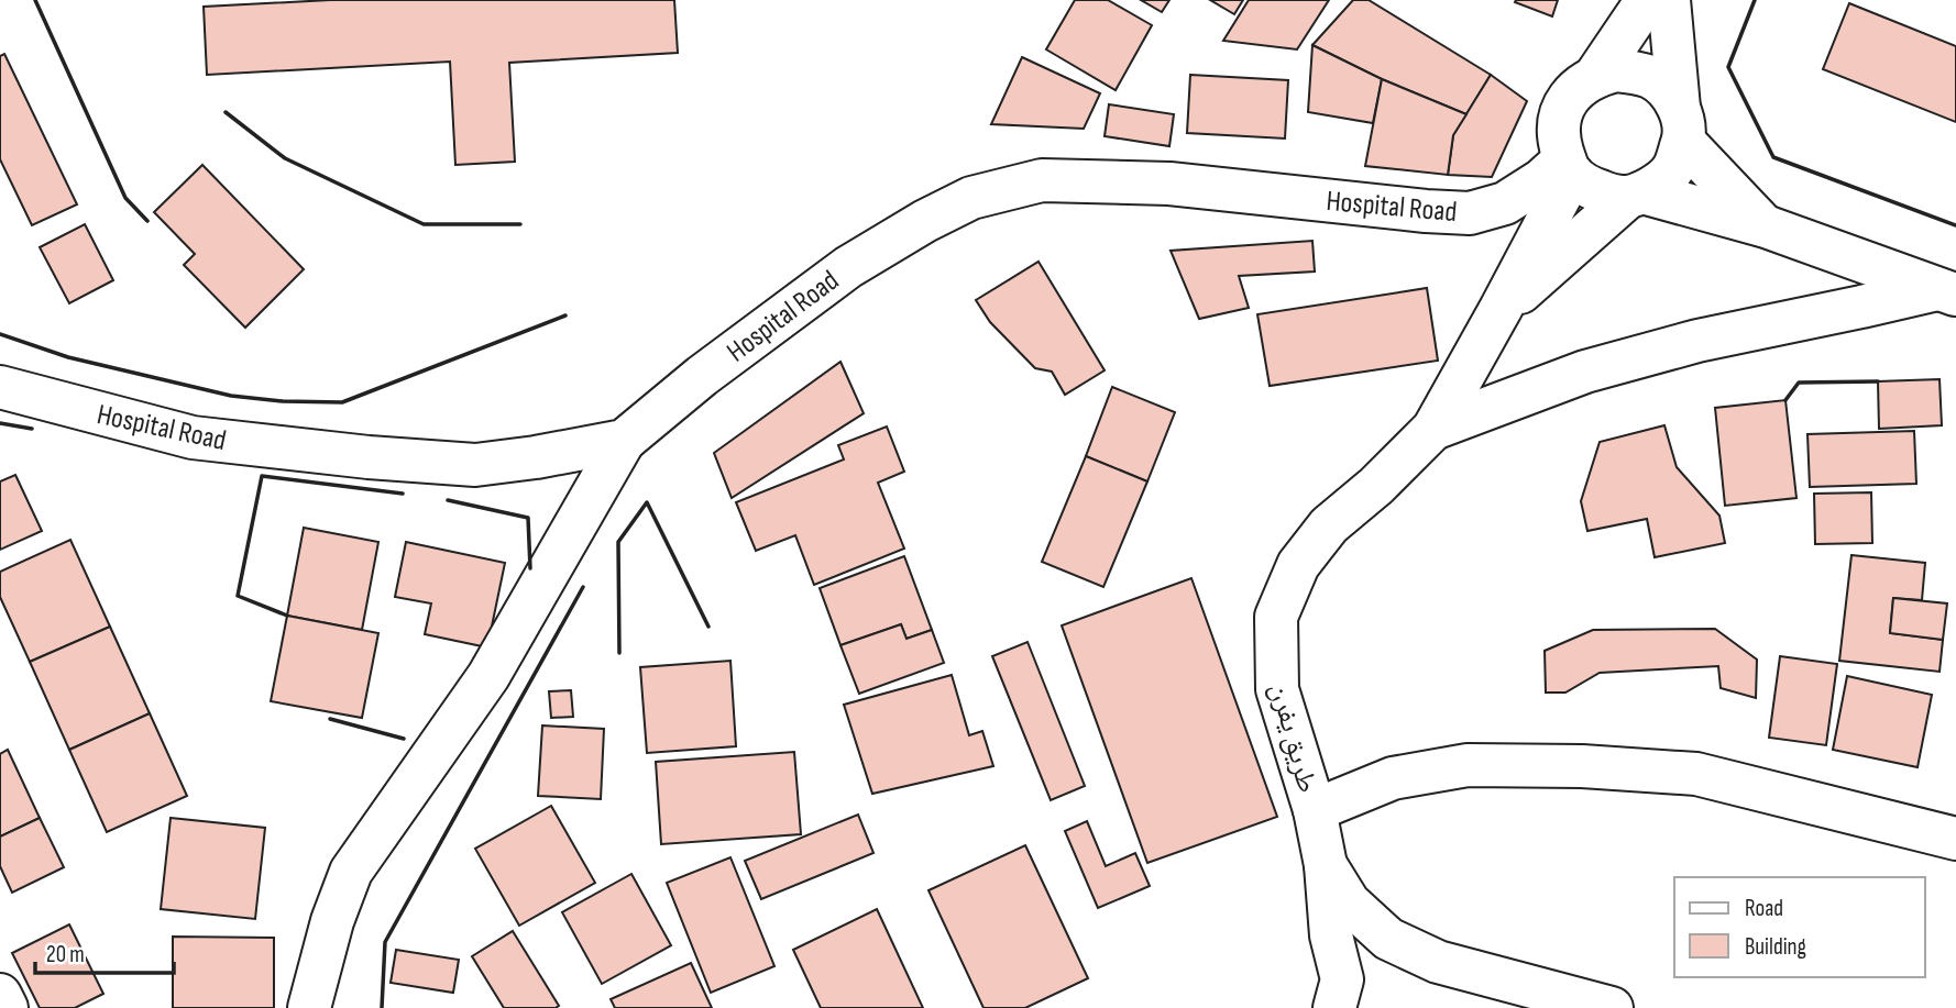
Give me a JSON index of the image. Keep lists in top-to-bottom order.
{
  "streets": {
    "street": ["Hospital Road", "طريق يفرن"]
  },
  "crossings": [
    ["Hospital Road", "طريق يفرن"]
  ],
  "legend": ["Road", "Building"],
  "scale_bar": "20 m"
}
